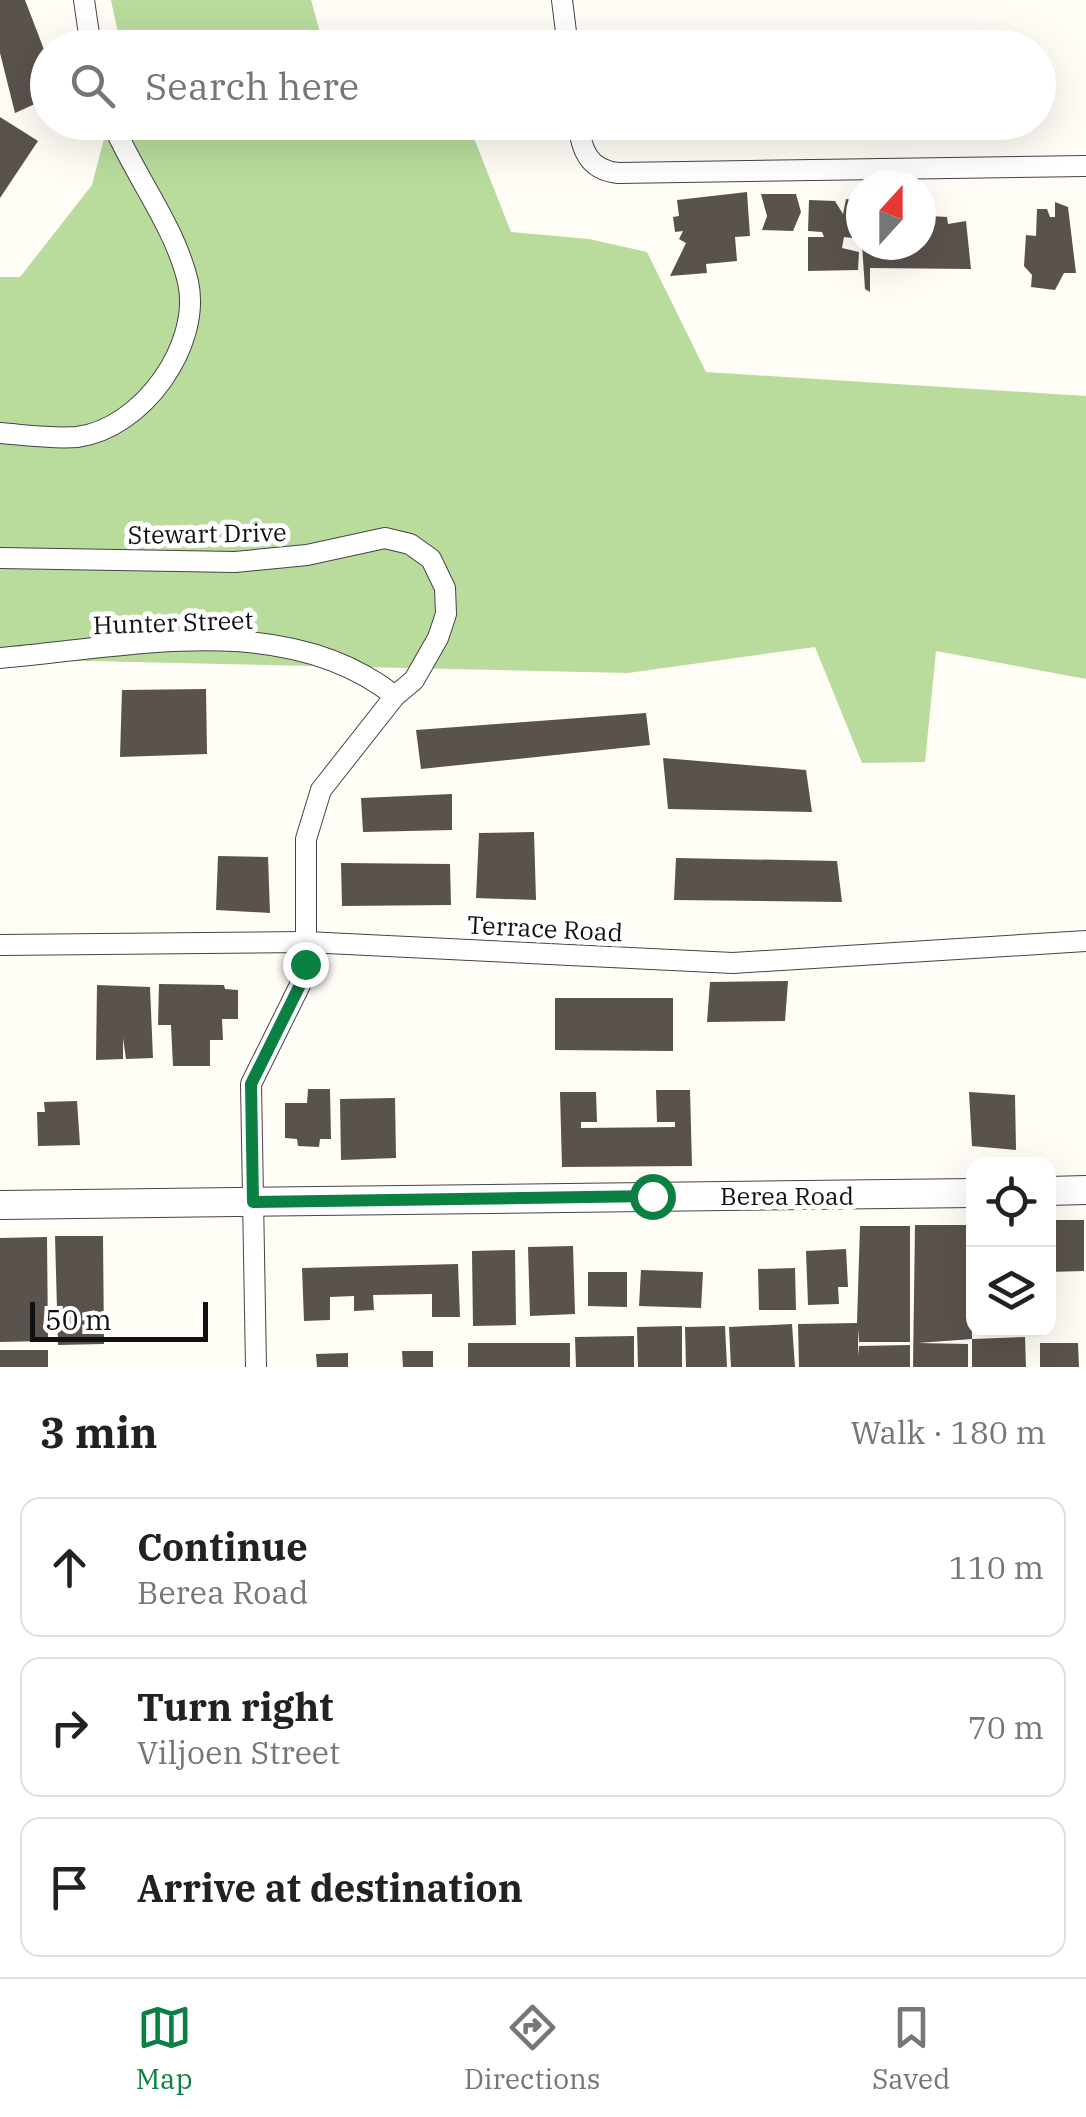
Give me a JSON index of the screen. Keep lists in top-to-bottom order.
{
  "streets": {
    "street": [
      "Stewart Drive",
      "Hunter Street",
      "Terrace Road",
      "Berea Road"
    ]
  },
  "crossings": [
    ["Stewart Drive", "Hunter Street"],
    ["Stewart Drive", "Terrace Road"],
    ["Stewart Drive", "Berea Road"]
  ],
  "scale_bar": "50 m",
  "north": "top",
  "page": {
    "search": "Search here",
    "scale": "50 m",
    "heading": ["3 min", "Walk · 180 m"],
    "list": [
      ["Continue", "Berea Road", "110 m"],
      ["Turn right", "Viljoen Street", "70 m"],
      "Arrive at destination"
    ],
    "nav": ["Map", "Directions", "Saved"]
  }
}
